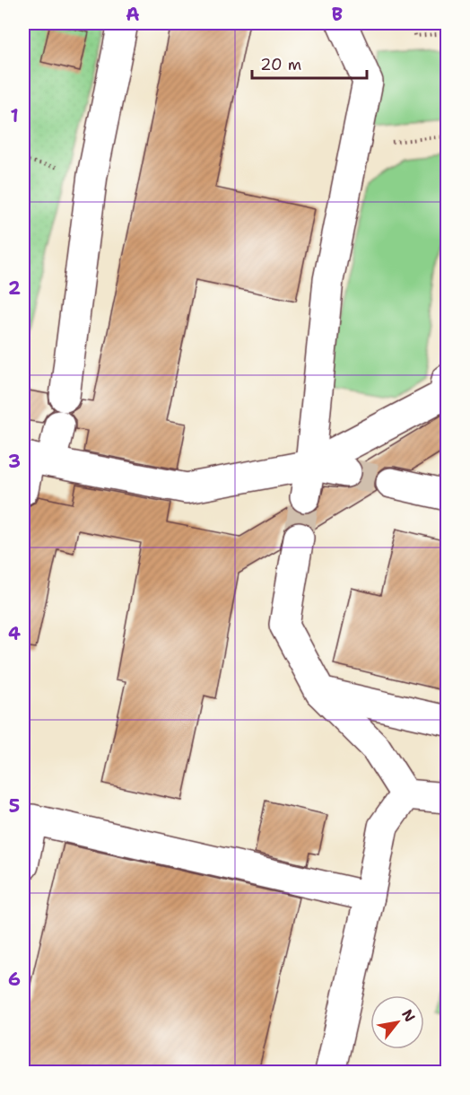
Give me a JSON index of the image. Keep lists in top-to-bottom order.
{
  "scale_bar": "20 m",
  "north": "top right",
  "grid": {
    "columns": ["A", "B"],
    "rows": [
      "1",
      "2",
      "3",
      "4",
      "5",
      "6"
    ]
  }
}
